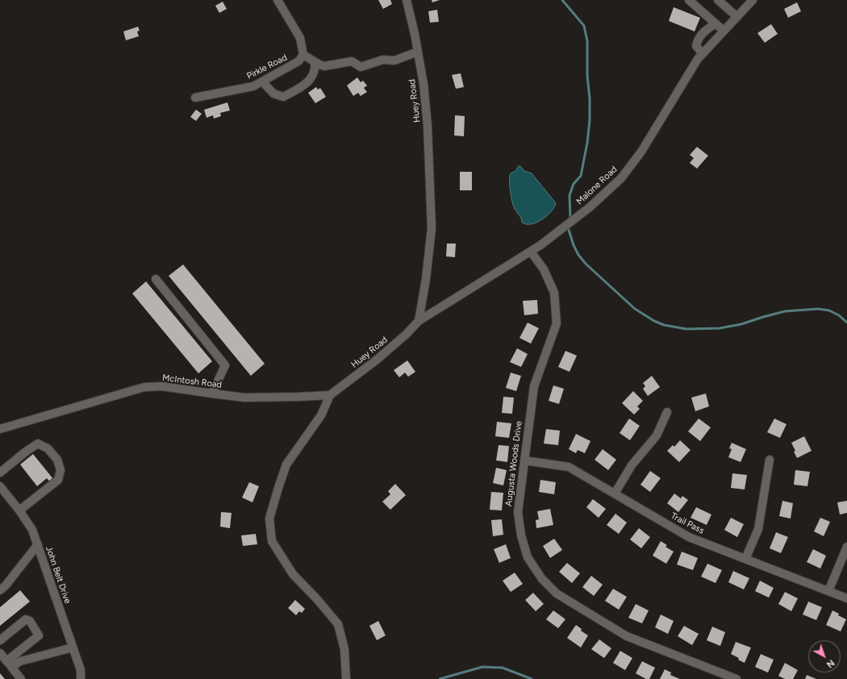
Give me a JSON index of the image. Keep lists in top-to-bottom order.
{
  "streets": {
    "street": [
      "Pirkle Road",
      "Huey Road",
      "Malone Road",
      "McIntosh Road",
      "Augusta Woods Drive",
      "Trail Pass",
      "John Belt Drive"
    ]
  },
  "crossings": [
    ["Huey Road", "Malone Road"],
    ["Huey Road", "McIntosh Road"],
    ["Malone Road", "Augusta Woods Drive"],
    ["Augusta Woods Drive", "Trail Pass"]
  ],
  "north": "bottom right"
}
